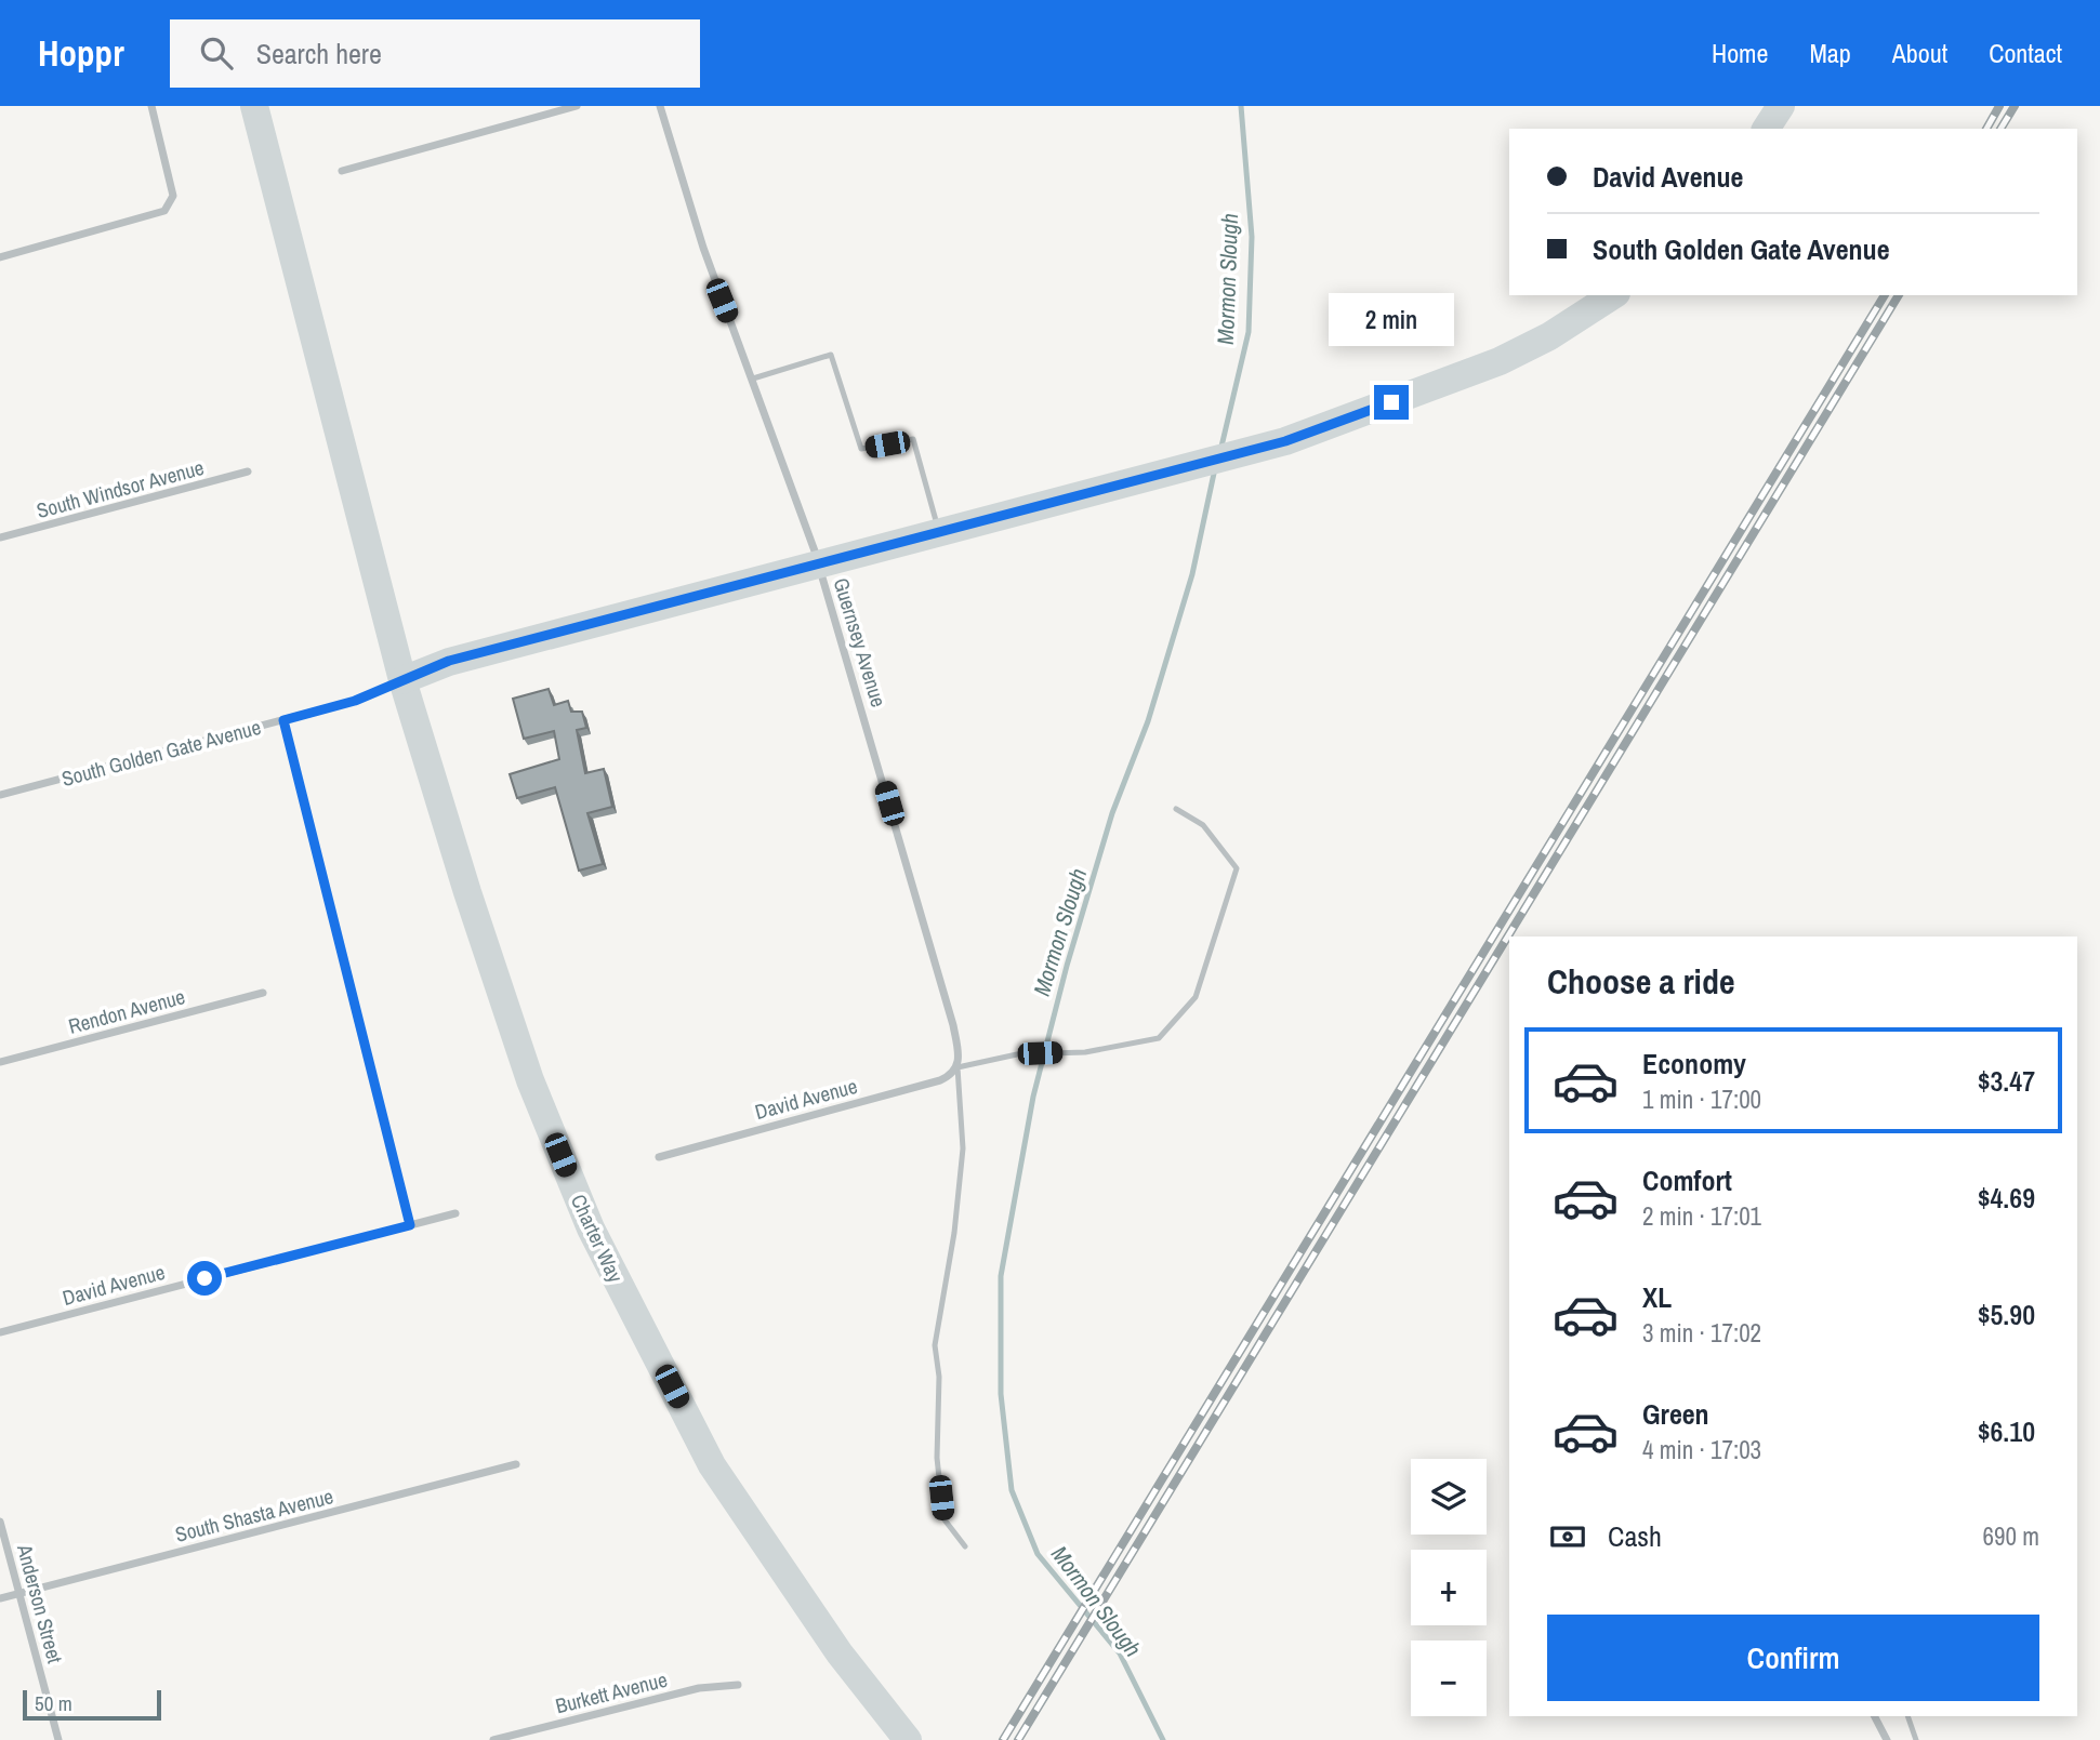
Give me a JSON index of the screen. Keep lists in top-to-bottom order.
{
  "streets": {
    "main road": ["South Golden Gate Avenue", "Charter Way"],
    "street": [
      "South Windsor Avenue",
      "Guernsey Avenue",
      "Rendon Avenue",
      "David Avenue",
      "South Shasta Avenue",
      "Anderson Street",
      "Burkett Avenue"
    ]
  },
  "crossings": [
    ["Guernsey Avenue", "South Golden Gate Avenue"],
    ["Guernsey Avenue", "David Avenue"],
    ["South Golden Gate Avenue", "Charter Way"],
    ["South Shasta Avenue", "Anderson Street"]
  ],
  "water": ["Mormon Slough"],
  "scale_bar": "50 m",
  "page": {
    "header": "Hoppr",
    "search": "Search here",
    "nav": [
      "Home",
      "Map",
      "About",
      "Contact"
    ],
    "banner": ["David Avenue", "South Golden Gate Avenue"],
    "bubble": "2 min",
    "heading": "Choose a ride",
    "list": [
      {
        "name": "Economy",
        "note": "1 min · 17:00",
        "value": "$3.47"
      },
      {
        "name": "Comfort",
        "note": "2 min · 17:01",
        "value": "$4.69"
      },
      {
        "name": "XL",
        "note": "3 min · 17:02",
        "value": "$5.90"
      },
      {
        "name": "Green",
        "note": "4 min · 17:03",
        "value": "$6.10"
      }
    ],
    "map_buttons": ["+", "−"],
    "pay": ["Cash", "690 m"],
    "buttons": "Confirm",
    "scale": "50 m"
  }
}
